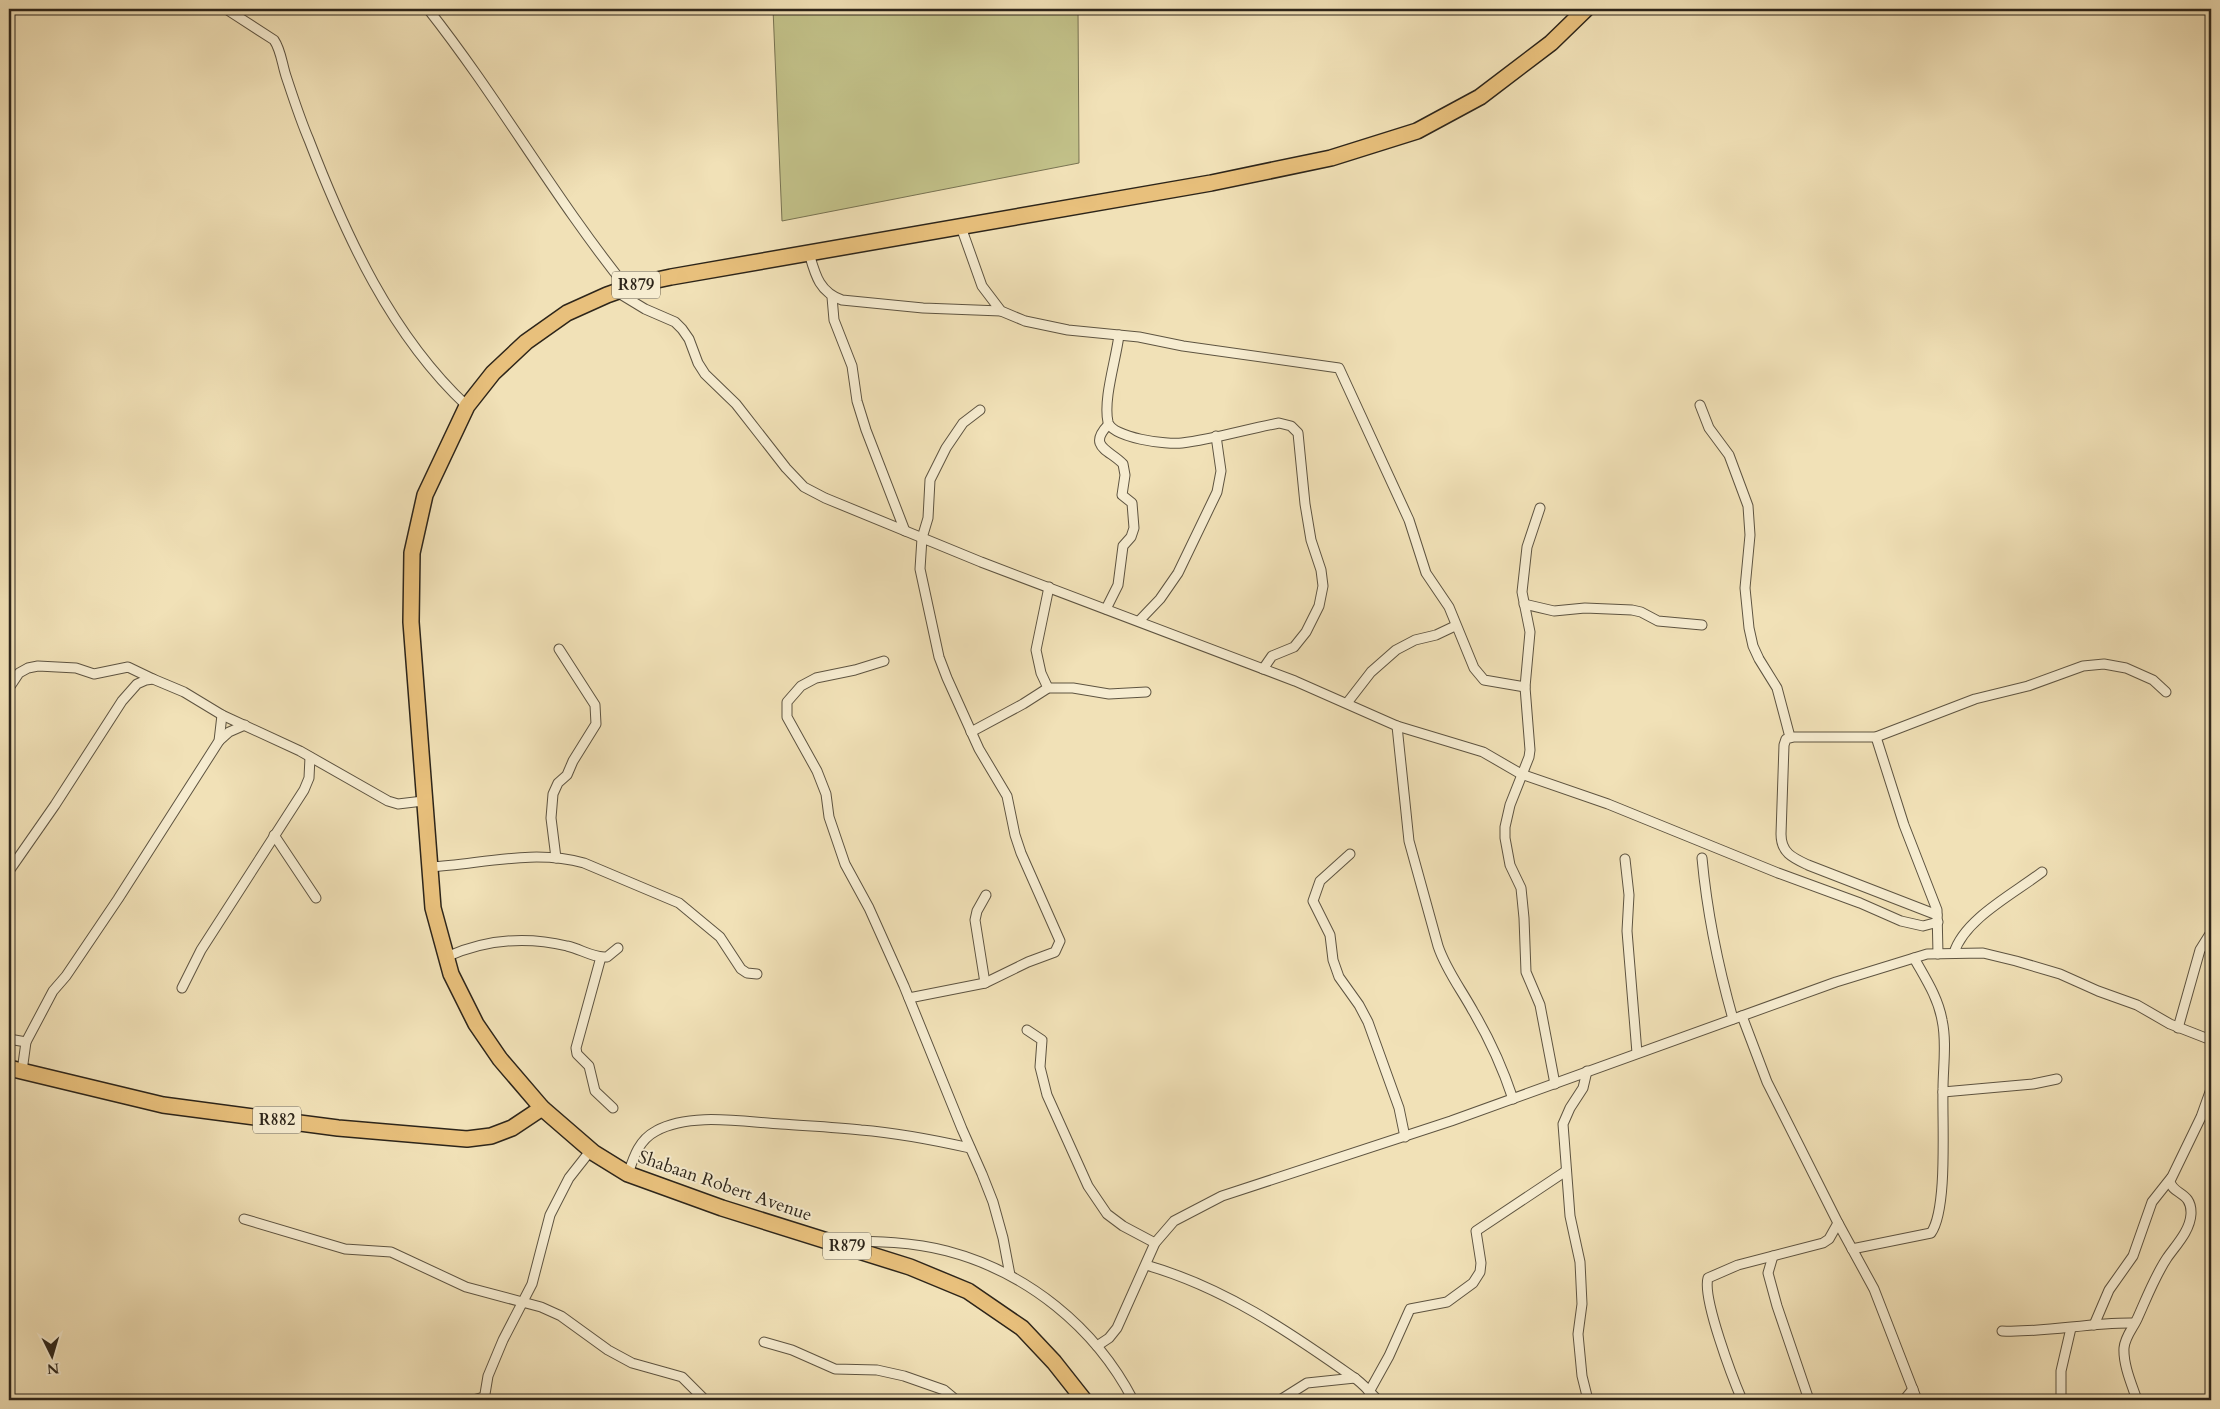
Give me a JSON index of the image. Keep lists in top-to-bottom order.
{
  "streets": {
    "main road": ["R879", "R882", "Shabaan Robert Avenue"]
  },
  "crossings": [
    ["R879", "R882"],
    ["R879", "Shabaan Robert Avenue"],
    ["R882", "Shabaan Robert Avenue"]
  ],
  "north": "bottom"
}
